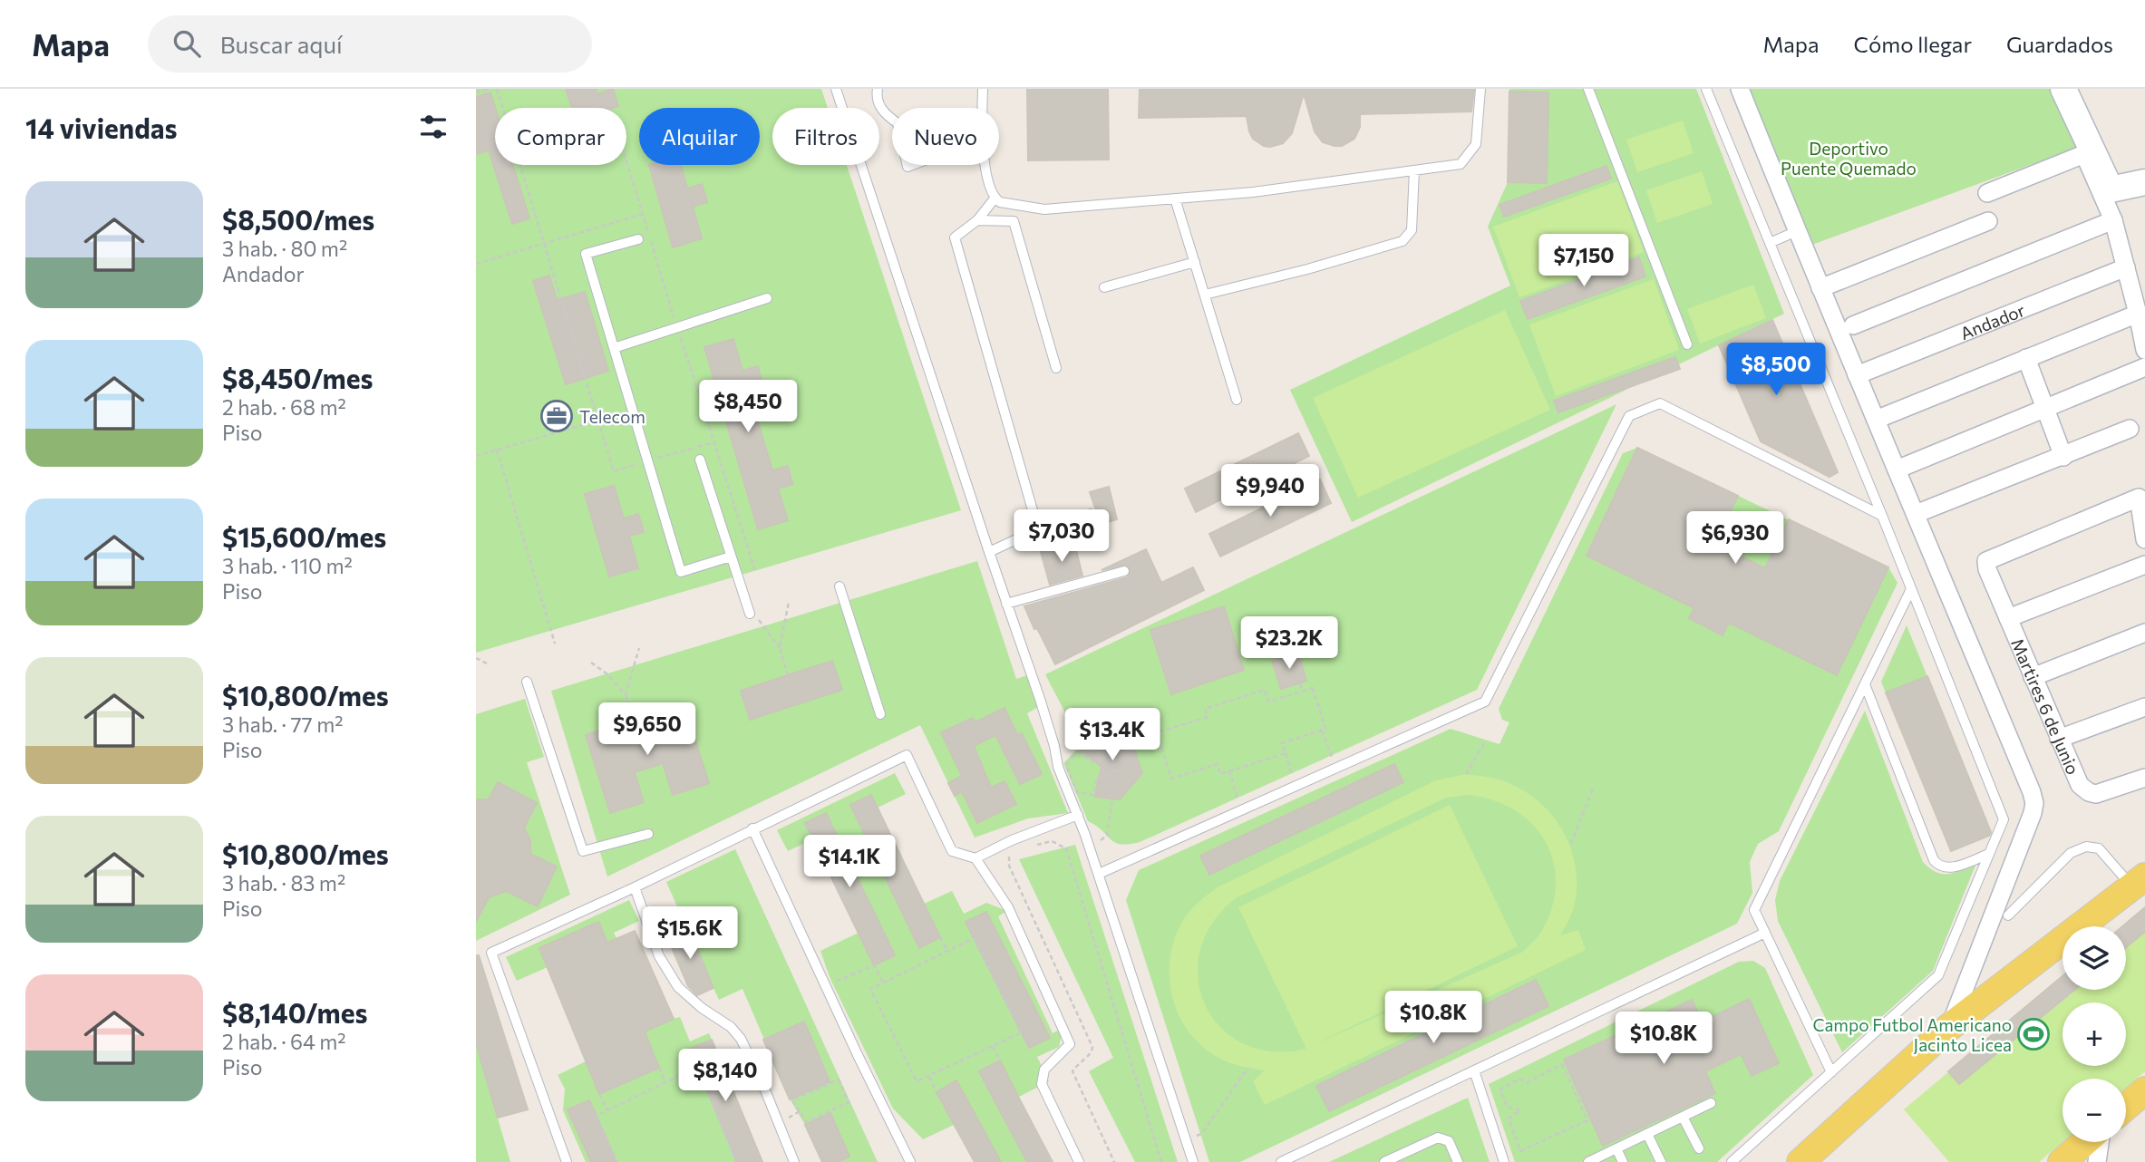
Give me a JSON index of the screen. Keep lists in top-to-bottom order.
{
  "streets": {
    "street": ["Andador", "Martires 6 de Junio"]
  },
  "parks": ["Deportivo Puente Quemado"],
  "places": {
    "office": ["Telecom"],
    "sports": ["Campo Futbol Americano Jacinto Licea"]
  },
  "page": {
    "header": "Mapa",
    "search": "Buscar aquí",
    "nav": ["Mapa", "Cómo llegar", "Guardados"],
    "heading": "14 viviendas",
    "chip": [
      "Comprar",
      "Alquilar",
      "Filtros",
      "Nuevo"
    ],
    "list": [
      {
        "name": "$8,500/mes",
        "note": "3 hab. · 80 m² · Andador"
      },
      {
        "name": "$8,450/mes",
        "note": "2 hab. · 68 m² · Piso"
      },
      {
        "name": "$15,600/mes",
        "note": "3 hab. · 110 m² · Piso"
      },
      {
        "name": "$10,800/mes",
        "note": "3 hab. · 77 m² · Piso"
      },
      {
        "name": "$10,800/mes",
        "note": "3 hab. · 83 m² · Piso"
      },
      {
        "name": "$8,140/mes",
        "note": "2 hab. · 64 m² · Piso"
      }
    ],
    "price": [
      "$7,150",
      "$8,500",
      "$8,450",
      "$9,940",
      "$7,030",
      "$6,930",
      "$23.2K",
      "$9,650",
      "$13.4K",
      "$14.1K",
      "$15.6K",
      "$10.8K",
      "$10.8K",
      "$8,140"
    ],
    "map_buttons": ["+", "−"]
  }
}
